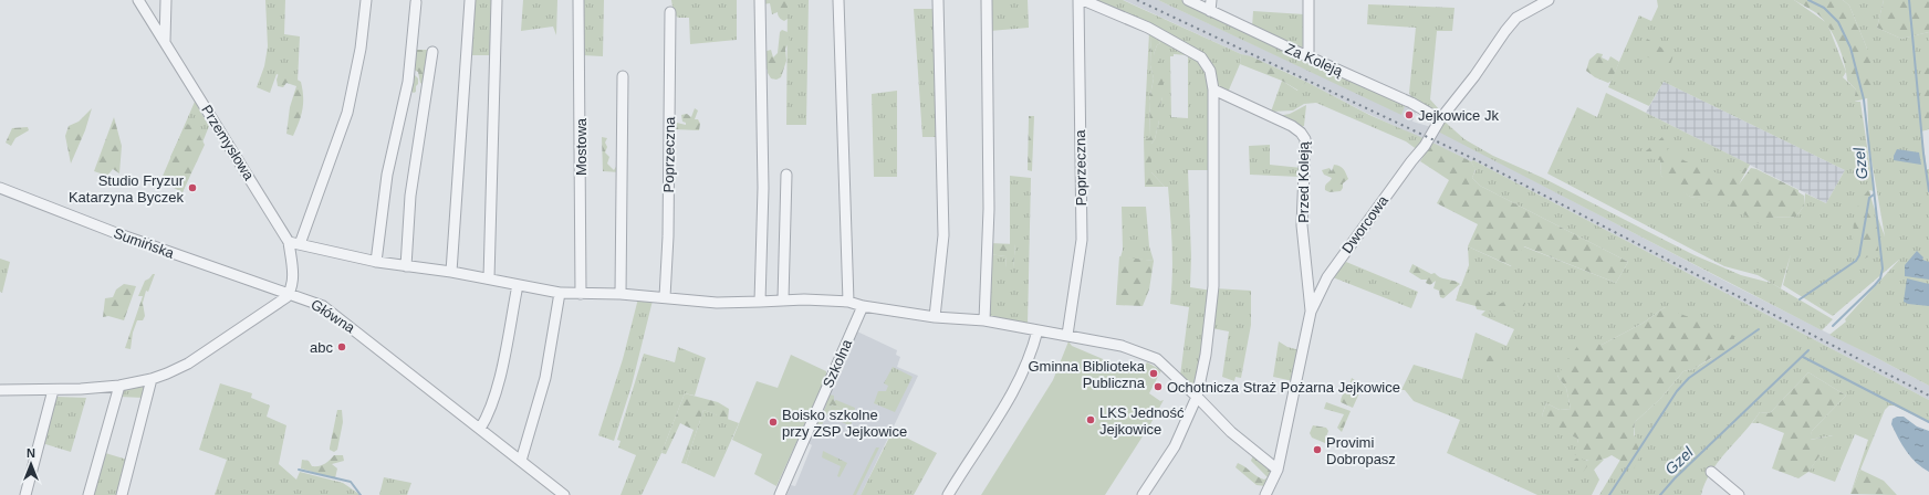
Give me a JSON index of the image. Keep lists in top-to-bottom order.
{
  "streets": {
    "street": [
      "Za Koleją",
      "Przemysłowa",
      "Mostowa",
      "Poprzeczna",
      "Przed Koleją",
      "Dworcowa",
      "Sumińska",
      "Główna",
      "Szkolna"
    ]
  },
  "crossings": [
    ["Za Koleją", "Dworcowa"],
    ["Przemysłowa", "Sumińska"],
    ["Przemysłowa", "Główna"],
    ["Przed Koleją", "Dworcowa"],
    ["Sumińska", "Główna"]
  ],
  "water": ["Gzel"],
  "places": [
    "Jejkowice Jk",
    "Studio Fryzur Katarzyna Byczek",
    "abc",
    "Gminna Biblioteka Publiczna",
    "Ochotnicza Straż Pożarna Jejkowice",
    "LKS Jedność Jejkowice",
    "Boisko szkolne przy ZSP Jejkowice",
    "Provimi Dobropasz"
  ],
  "north": "top"
}
